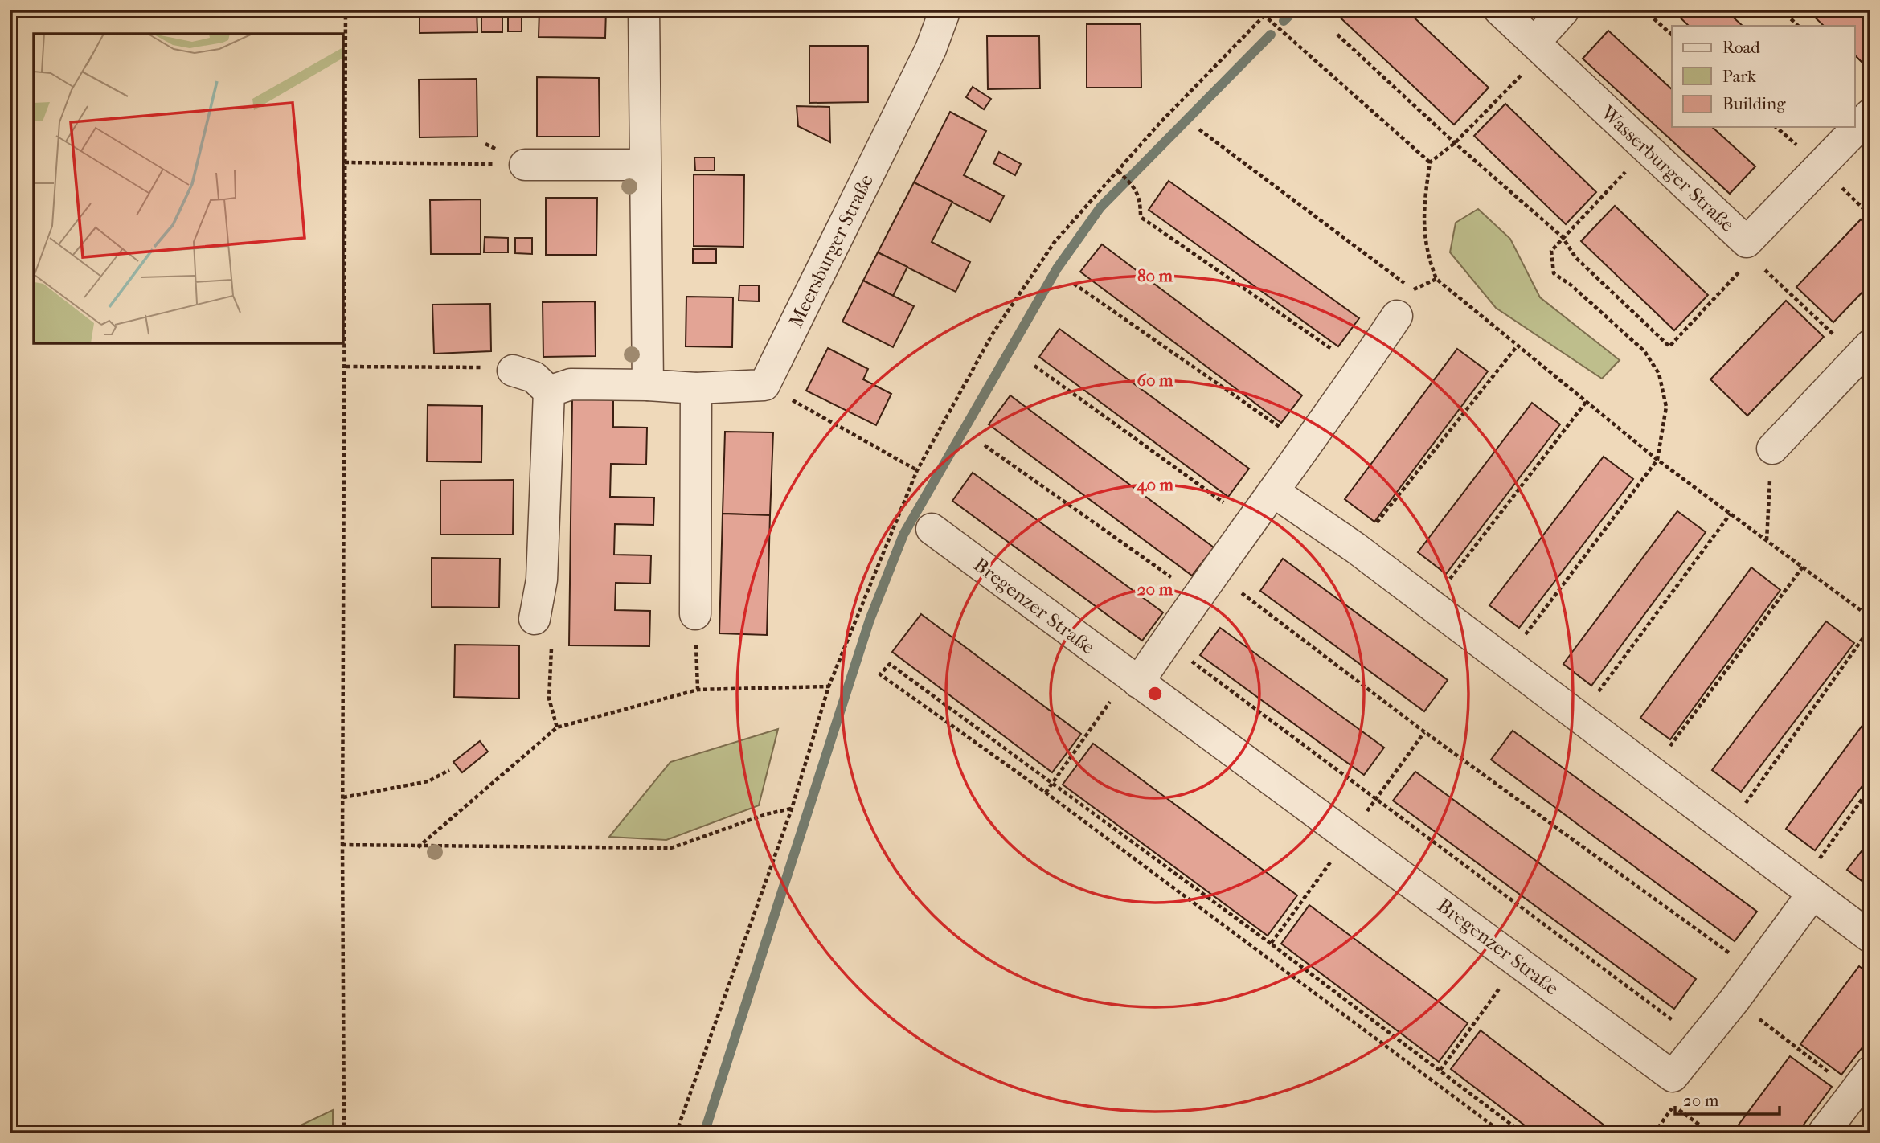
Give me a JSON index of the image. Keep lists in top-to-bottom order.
{
  "streets": {
    "street": ["Wasserburger Straße", "Meersburger Straße", "Bregenzer Straße"]
  },
  "legend": ["Road", "Park", "Building"],
  "scale_bar": "20 m",
  "rings": [
    "80 m",
    "60 m",
    "40 m",
    "20 m"
  ]
}
